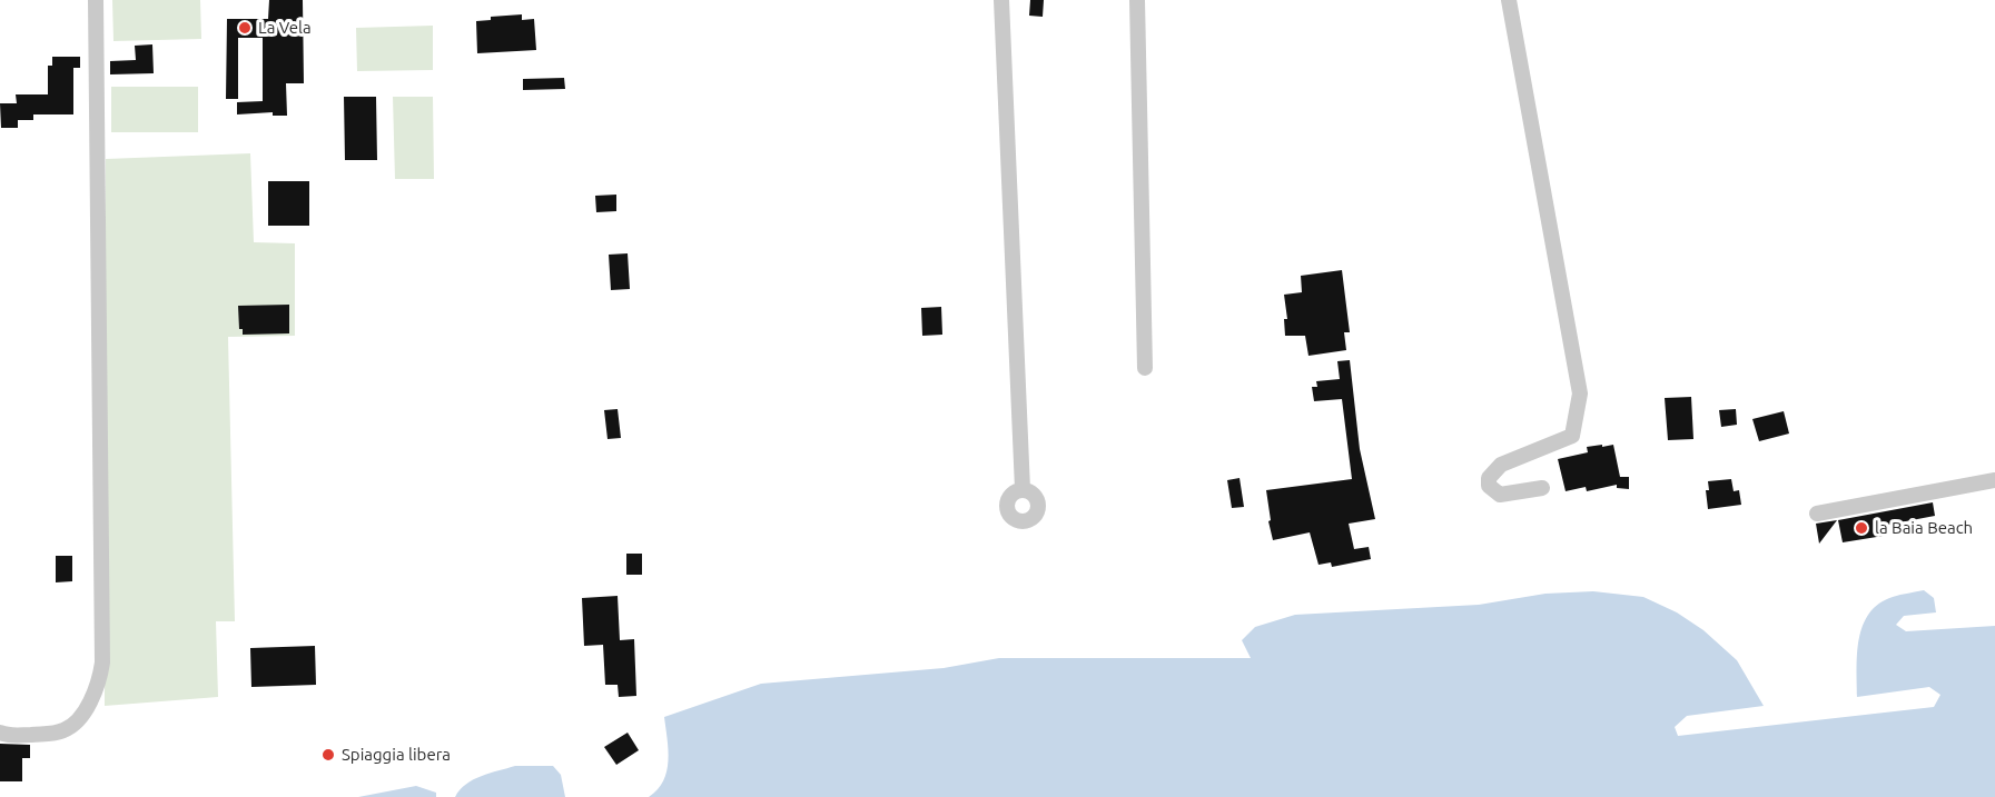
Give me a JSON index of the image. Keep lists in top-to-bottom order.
{
  "places": ["La Vela", "la Baia Beach", "Spiaggia libera"]
}
